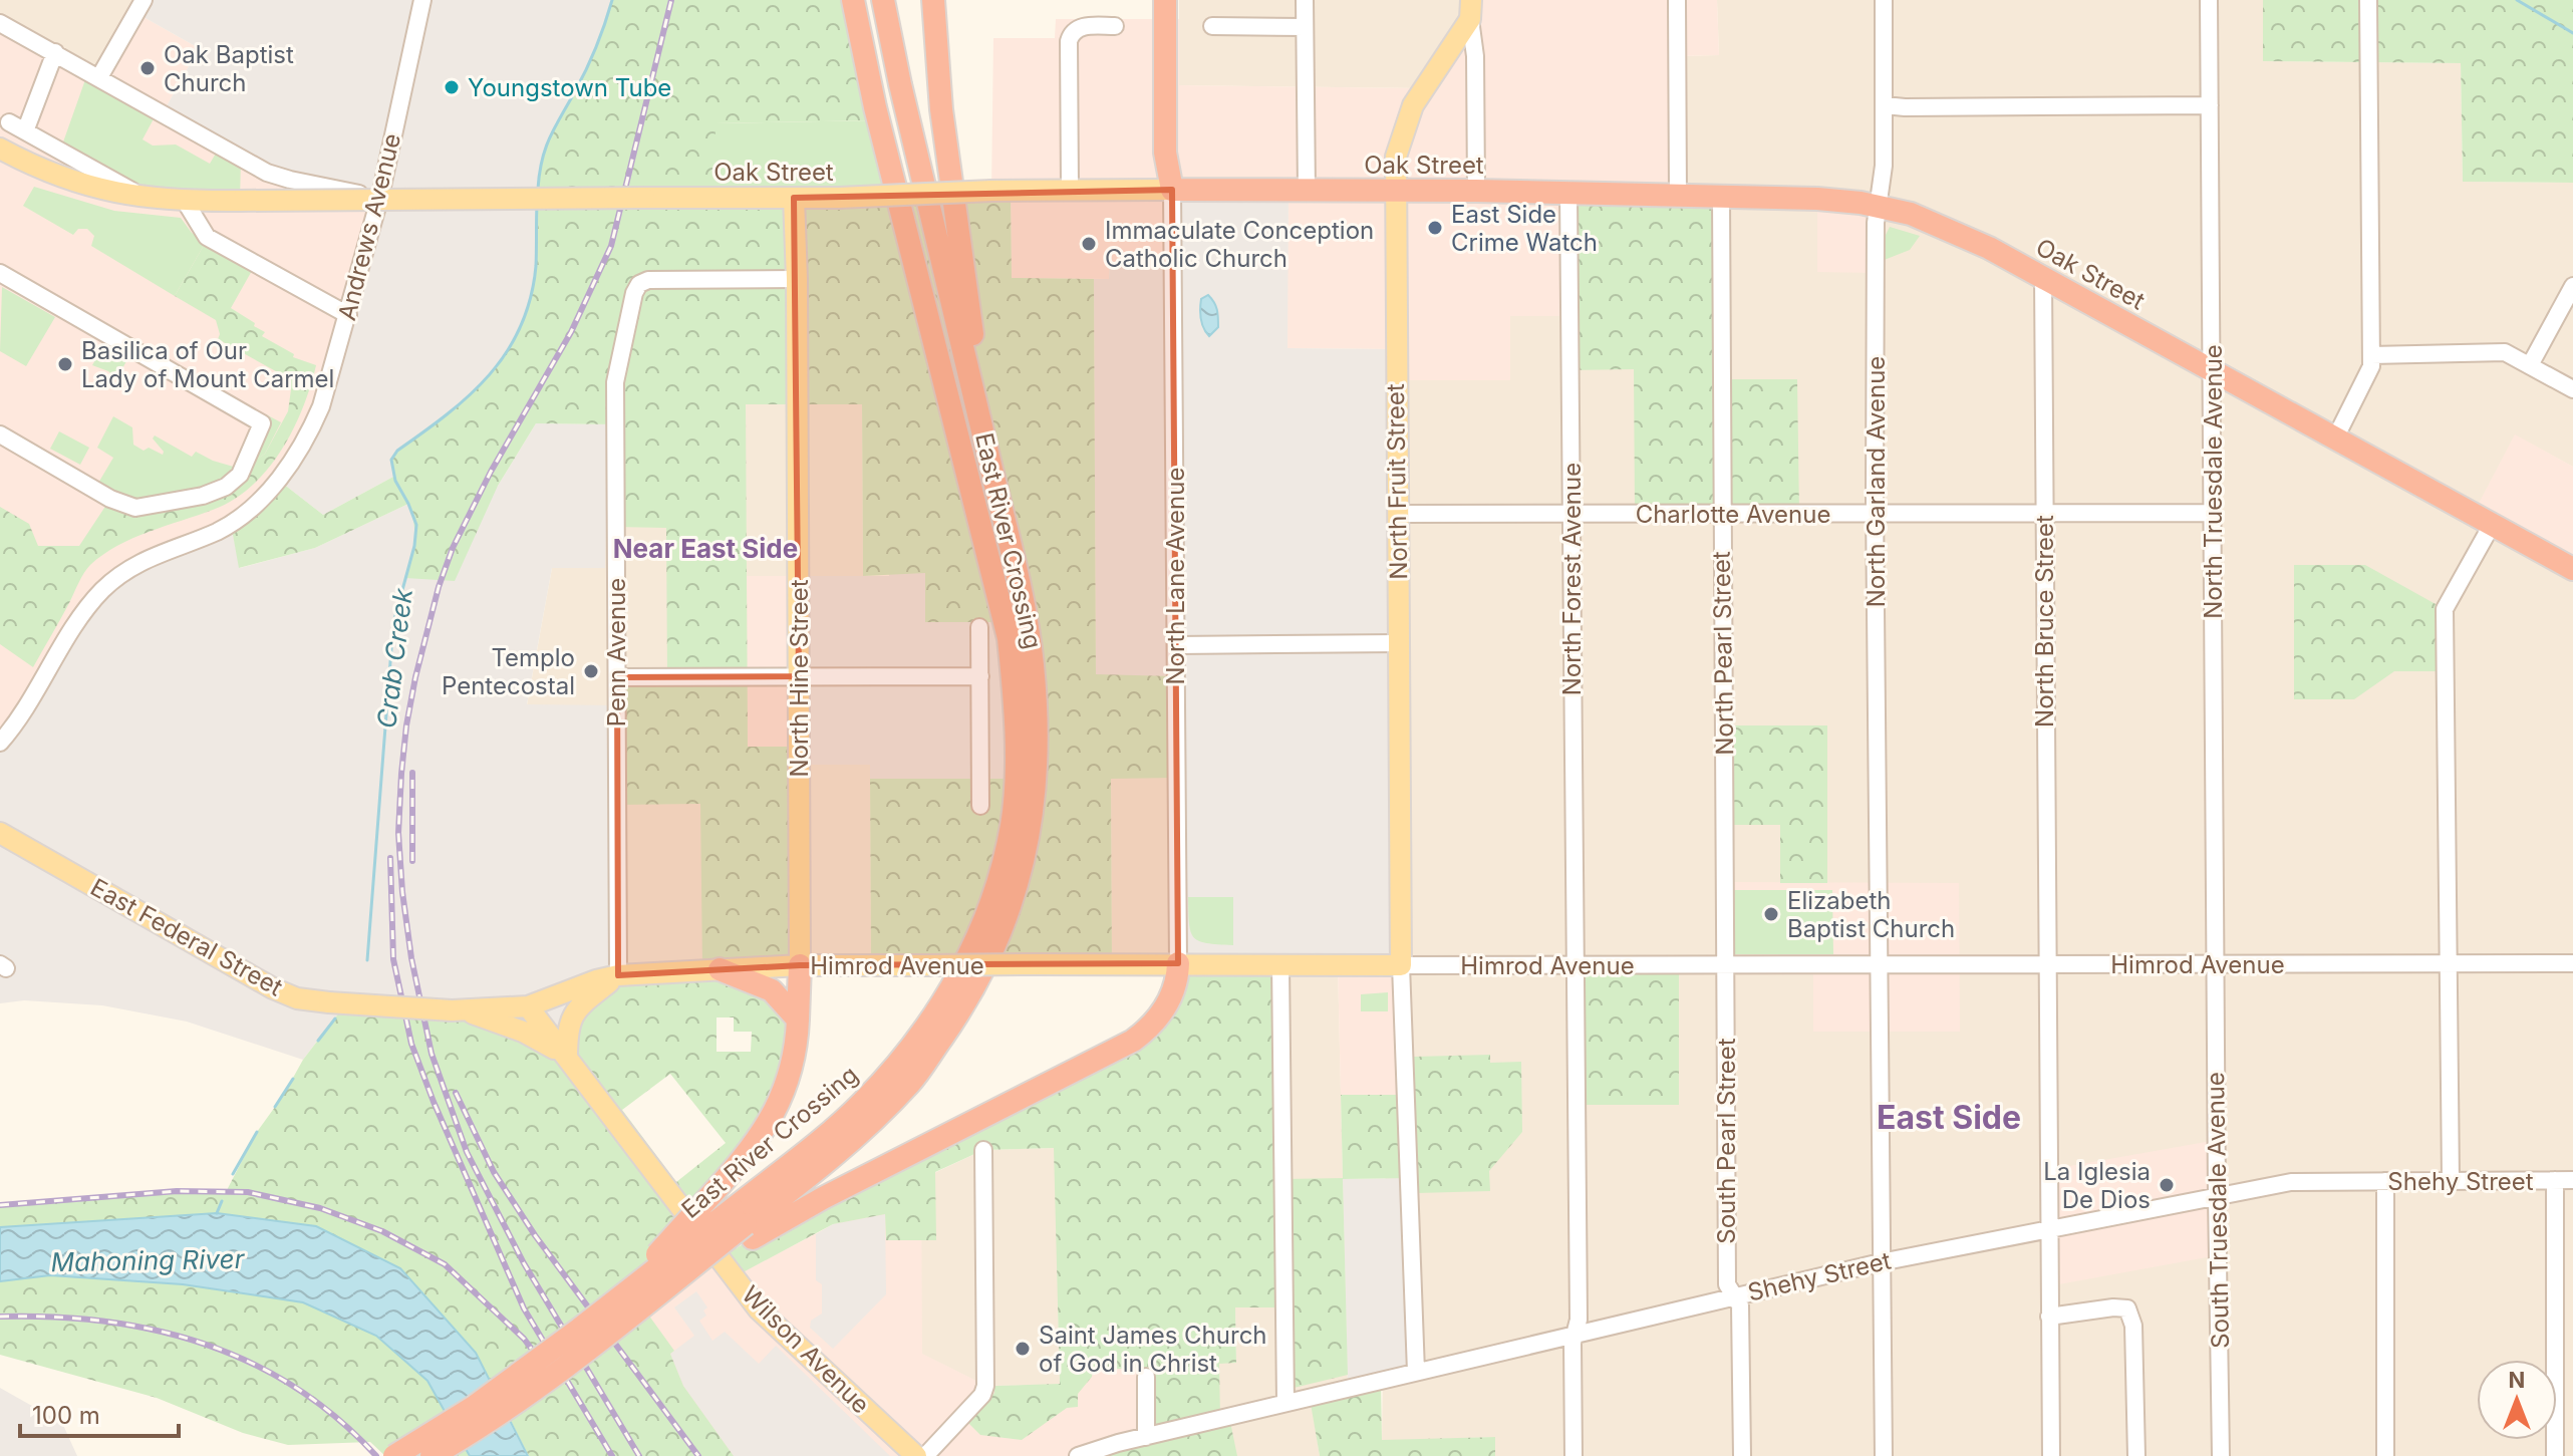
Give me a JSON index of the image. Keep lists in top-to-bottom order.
{
  "streets": {
    "highway": ["Oak Street", "East River Crossing"],
    "main road": [
      "North Fruit Street",
      "North Hine Street",
      "East Federal Street",
      "Himrod Avenue",
      "Wilson Avenue"
    ],
    "street": [
      "Andrews Avenue",
      "North Garland Avenue",
      "North Truesdale Avenue",
      "Charlotte Avenue",
      "North Lane Avenue",
      "North Forest Avenue",
      "North Bruce Street",
      "Penn Avenue",
      "North Pearl Street",
      "South Pearl Street",
      "Shehy Street",
      "South Truesdale Avenue"
    ]
  },
  "crossings": [
    ["Oak Street", "North Fruit Street"],
    ["Oak Street", "North Garland Avenue"],
    ["Oak Street", "North Truesdale Avenue"],
    ["Oak Street", "North Lane Avenue"],
    ["Oak Street", "North Forest Avenue"],
    ["Oak Street", "North Bruce Street"],
    ["Oak Street", "North Pearl Street"],
    ["Oak Street", "North Hine Street"],
    ["North Fruit Street", "Charlotte Avenue"],
    ["North Fruit Street", "Himrod Avenue"],
    ["North Garland Avenue", "Charlotte Avenue"],
    ["North Garland Avenue", "Himrod Avenue"],
    ["North Garland Avenue", "Shehy Street"],
    ["North Truesdale Avenue", "Charlotte Avenue"],
    ["North Truesdale Avenue", "Himrod Avenue"],
    ["North Truesdale Avenue", "South Truesdale Avenue"],
    ["Charlotte Avenue", "North Forest Avenue"],
    ["Charlotte Avenue", "North Bruce Street"],
    ["Charlotte Avenue", "North Pearl Street"],
    ["North Lane Avenue", "Himrod Avenue"],
    ["North Forest Avenue", "Himrod Avenue"],
    ["North Forest Avenue", "Shehy Street"],
    ["North Bruce Street", "Himrod Avenue"],
    ["North Bruce Street", "Shehy Street"],
    ["Penn Avenue", "North Hine Street"],
    ["Penn Avenue", "Himrod Avenue"],
    ["North Pearl Street", "Himrod Avenue"],
    ["North Pearl Street", "South Pearl Street"],
    ["North Hine Street", "Himrod Avenue"],
    ["East Federal Street", "Himrod Avenue"],
    ["East Federal Street", "Wilson Avenue"],
    ["Himrod Avenue", "South Pearl Street"],
    ["Himrod Avenue", "South Truesdale Avenue"],
    ["Himrod Avenue", "Wilson Avenue"],
    ["South Pearl Street", "Shehy Street"],
    ["Shehy Street", "South Truesdale Avenue"]
  ],
  "districts": ["Near East Side", "East Side"],
  "water": ["Crab Creek", "Mahoning River"],
  "places": [
    "Oak Baptist Church",
    "Youngstown Tube",
    "East Side Crime Watch",
    "Immaculate Conception Catholic Church",
    "Basilica of Our Lady of Mount Carmel",
    "Templo Pentecostal",
    "Elizabeth Baptist Church",
    "La Iglesia De Dios",
    "Saint James Church of God in Christ"
  ],
  "scale_bar": "100 m",
  "north": "top"
}
